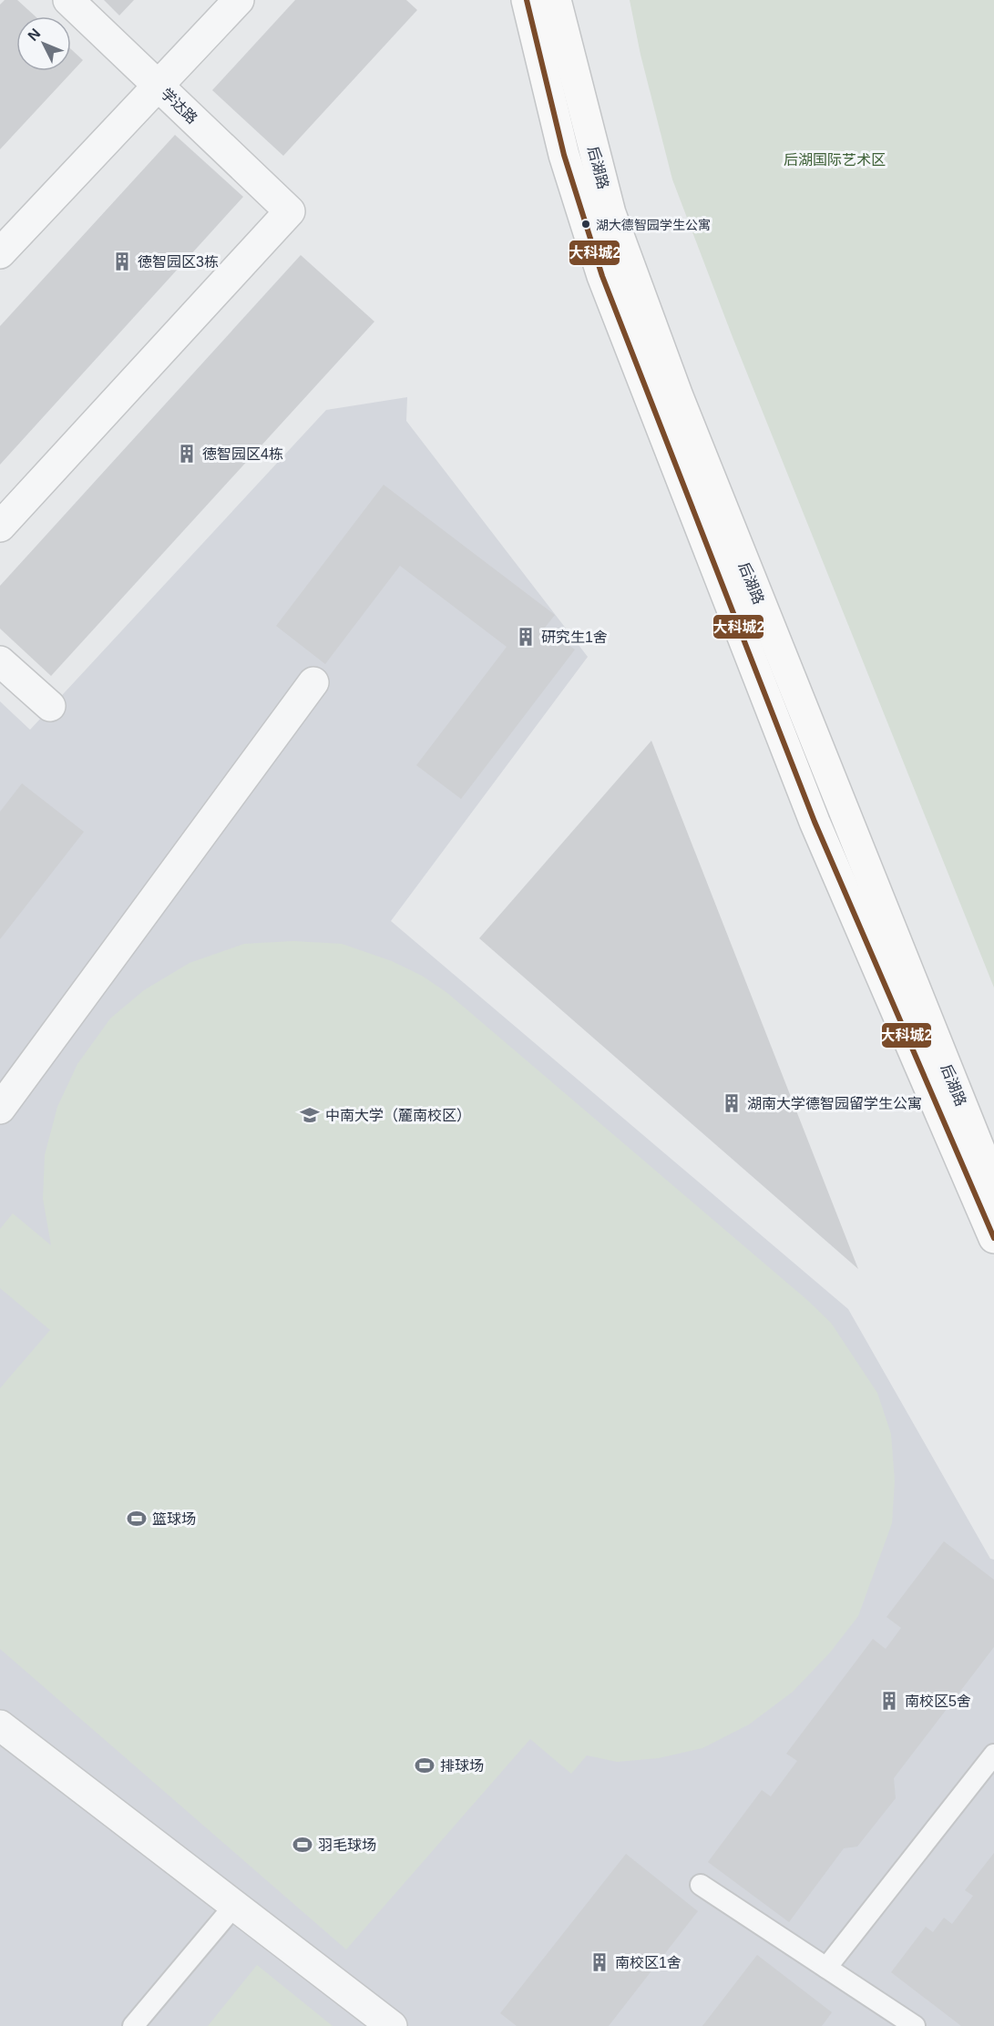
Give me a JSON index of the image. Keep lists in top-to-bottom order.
{
  "streets": {
    "main road": ["后湖路"],
    "street": ["学达路"]
  },
  "parks": ["后湖国际艺术区"],
  "places": {
    "other": ["湖大德智园学生公寓"],
    "building": [
      "徳智园区3栋",
      "徳智园区4栋",
      "研究生1舍",
      "湖南大学德智园留学生公寓",
      "南校区5舍",
      "南校区1舍"
    ],
    "school or university": ["中南大学（麓南校区）"],
    "sports": ["篮球场", "排球场", "羽毛球场"]
  },
  "lines": ["transit line 大科城2"],
  "north": "top left"
}
